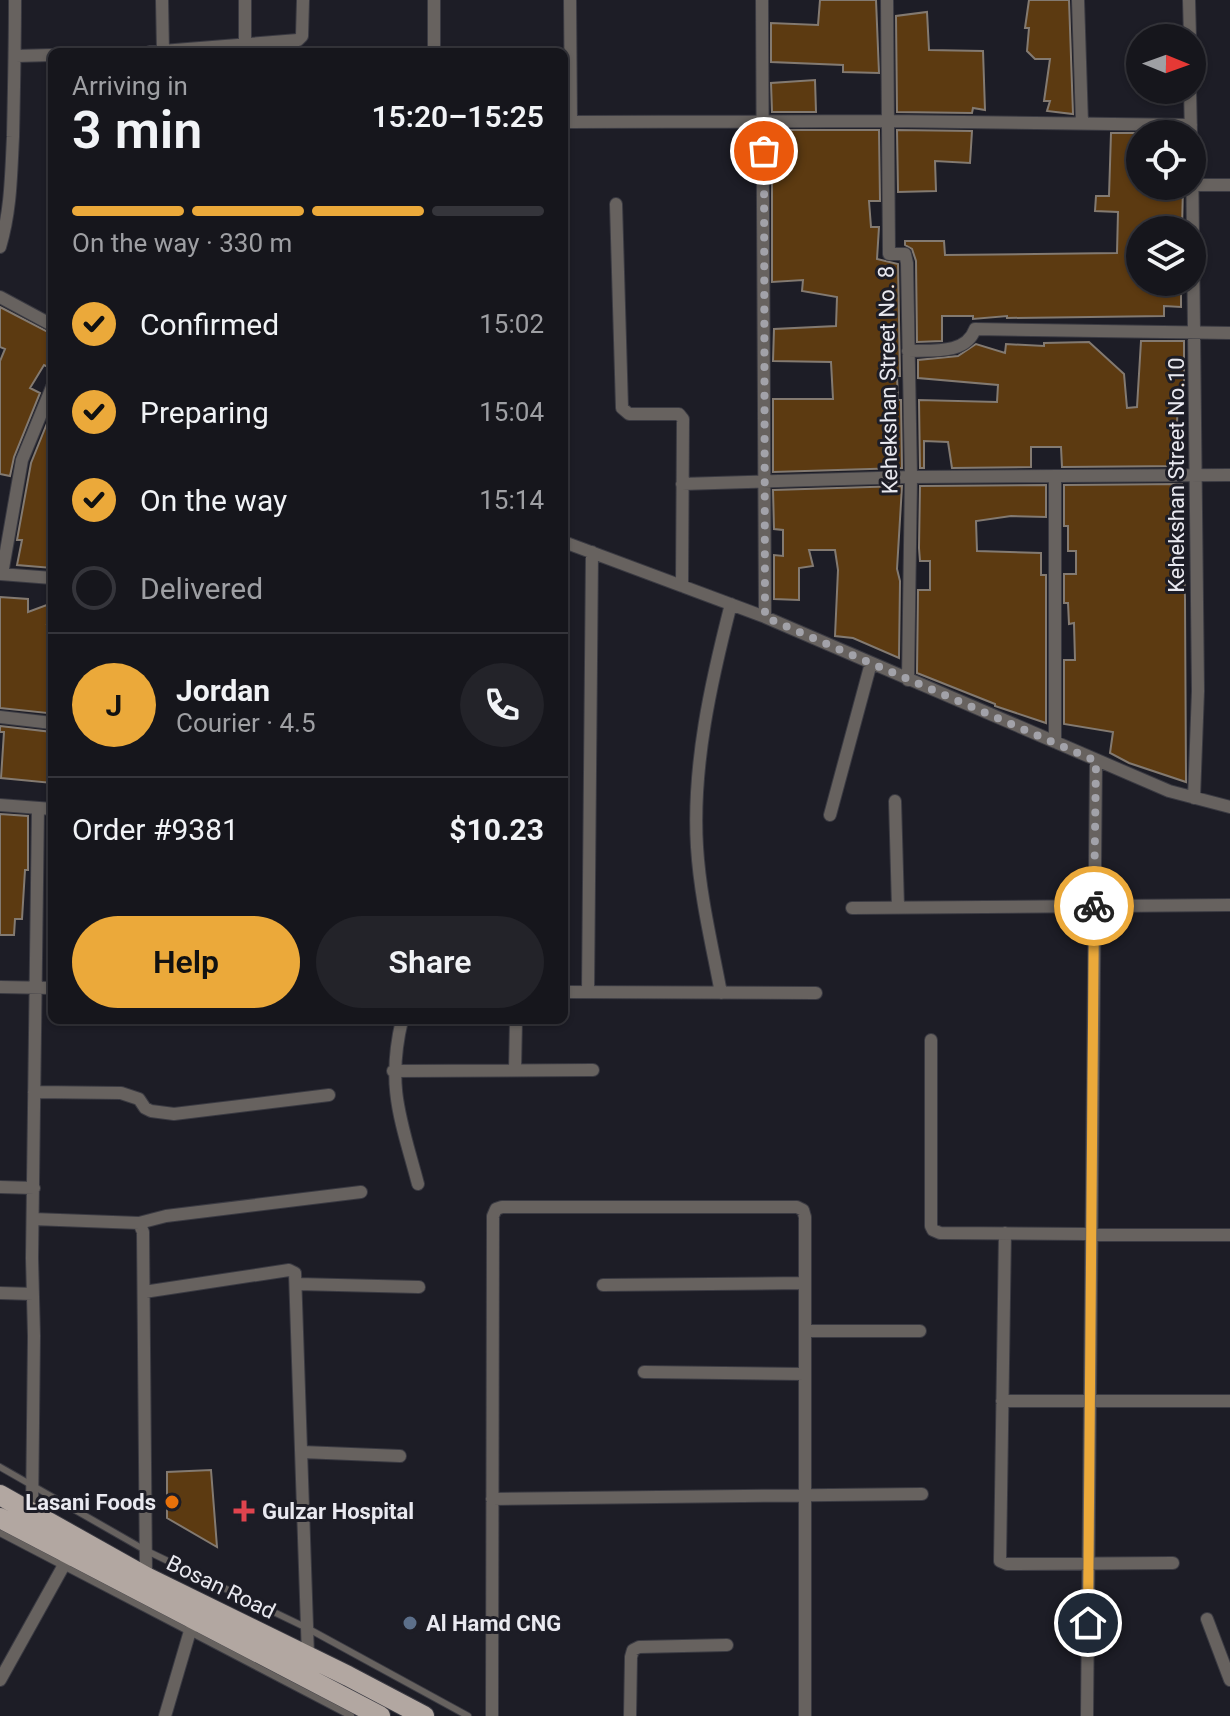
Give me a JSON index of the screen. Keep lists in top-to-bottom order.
{
  "streets": {
    "main road": ["Bosan Road"],
    "street": ["Kehekshan Street No. 8", "Kehekshan Street No.10"]
  },
  "places": {
    "other": ["Lasani Foods", "Al Hamd CNG"],
    "health": ["Gulzar Hospital"]
  },
  "north": "right",
  "page": {
    "heading": ["3 min", "Arriving in", "15:20–15:25"],
    "panel": [
      "Jordan",
      "Courier · 4.5",
      "Order #9381",
      "$10.23"
    ],
    "bar": "On the way · 330 m",
    "list": [
      ["Confirmed", "15:02"],
      ["Preparing", "15:04"],
      ["On the way", "15:14"],
      "Delivered"
    ],
    "round": "J",
    "buttons": ["Help", "Share"]
  }
}
